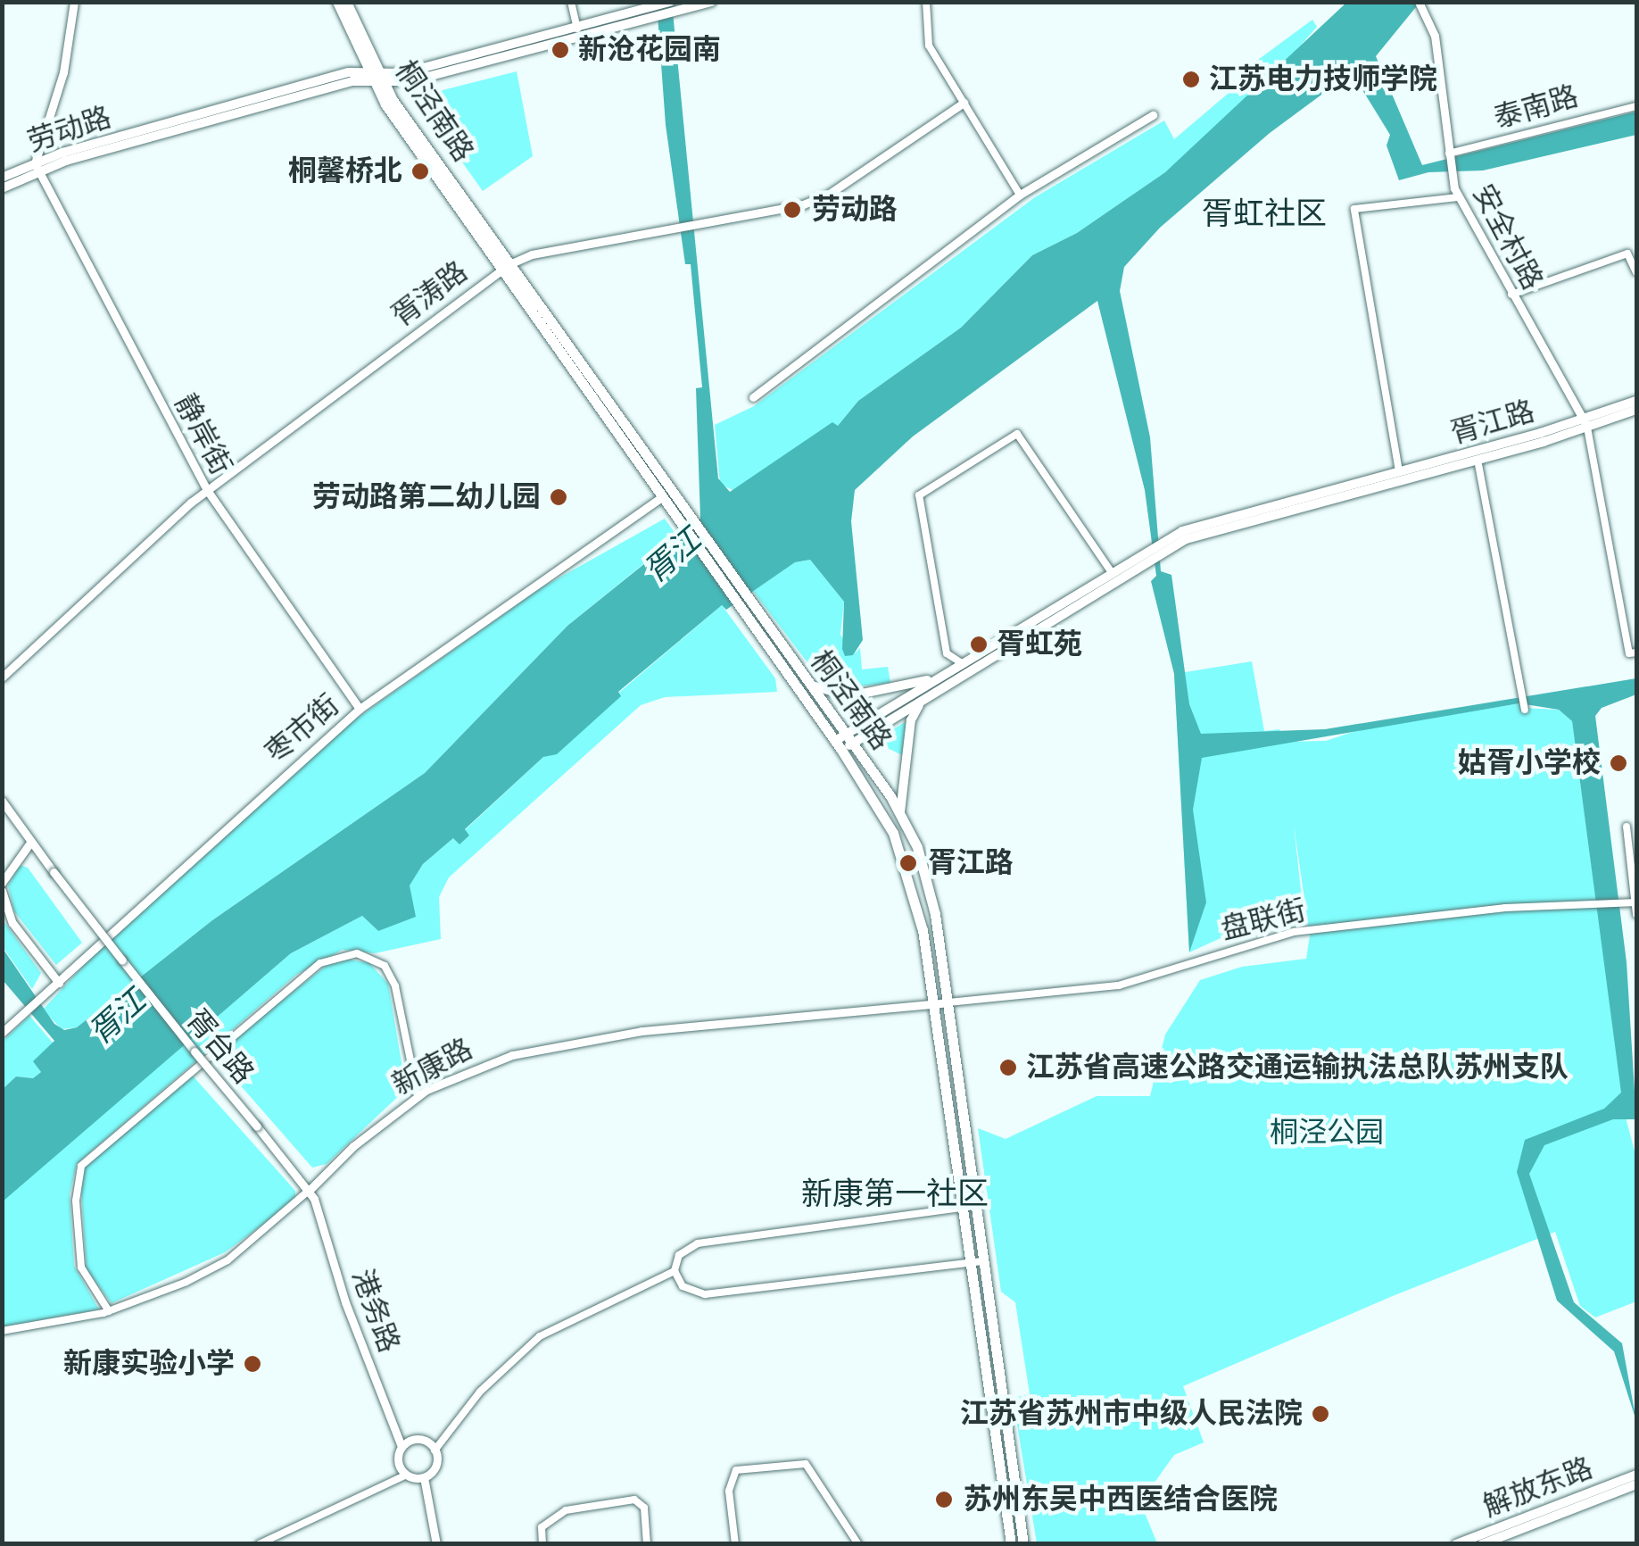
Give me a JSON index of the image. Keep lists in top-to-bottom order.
{
  "streets": {
    "main road": [
      "桐泾南路",
      "劳动路",
      "胥江路",
      "解放东路"
    ],
    "street": [
      "泰南路",
      "安全村路",
      "胥涛路",
      "静岸街",
      "枣市街",
      "盘联街",
      "胥台路",
      "新康路",
      "港务路"
    ]
  },
  "crossings": [
    ["泰南路", "安全村路"],
    ["桐泾南路", "劳动路"],
    ["桐泾南路", "胥涛路"],
    ["桐泾南路", "胥江路"],
    ["桐泾南路", "枣市街"],
    ["桐泾南路", "盘联街"],
    ["桐泾南路", "新康路"],
    ["劳动路", "静岸街"],
    ["安全村路", "胥江路"],
    ["胥涛路", "静岸街"],
    ["静岸街", "枣市街"],
    ["盘联街", "新康路"],
    ["胥台路", "新康路"],
    ["胥台路", "港务路"],
    ["新康路", "港务路"]
  ],
  "districts": ["胥虹社区", "新康第一社区"],
  "water": ["胥江"],
  "parks": ["桐泾公园"],
  "places": [
    "新沧花园南",
    "江苏电力技师学院",
    "桐馨桥北",
    "劳动路",
    "劳动路第二幼儿园",
    "胥虹苑",
    "姑胥小学校",
    "胥江路",
    "江苏省高速公路交通运输执法总队苏州支队",
    "新康实验小学",
    "江苏省苏州市中级人民法院",
    "苏州东吴中西医结合医院"
  ]
}
